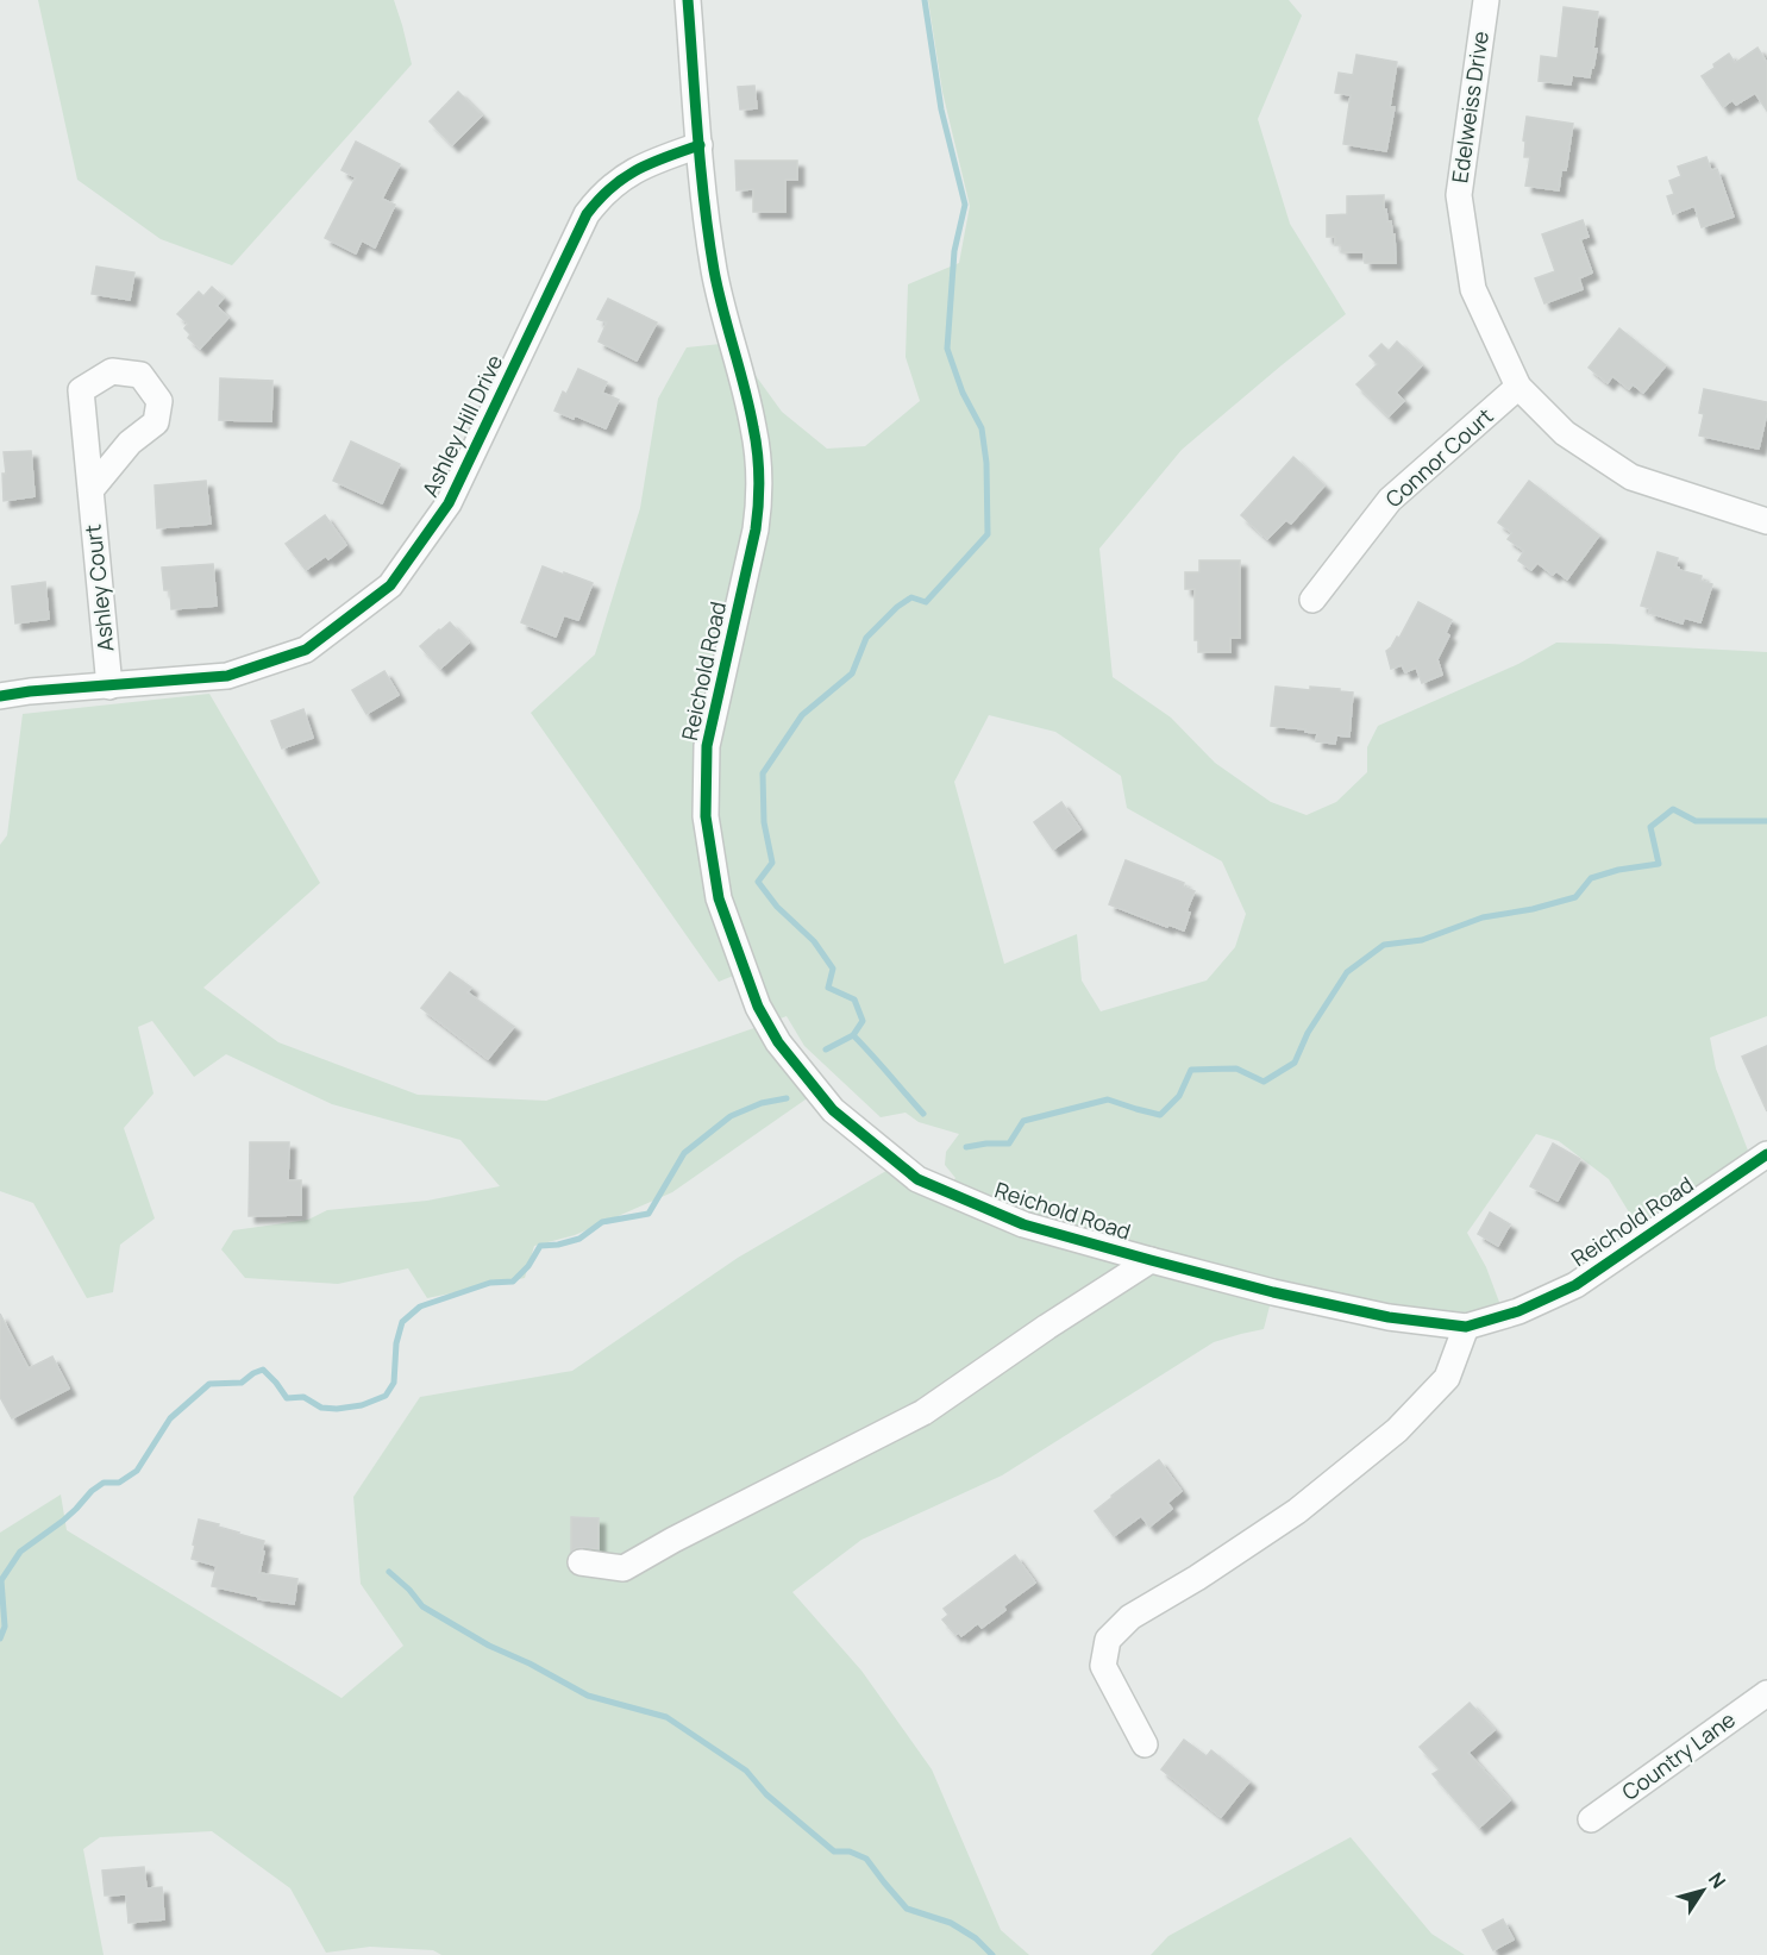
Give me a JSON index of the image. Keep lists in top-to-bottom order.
{
  "streets": {
    "street": [
      "Edelweiss Drive",
      "Ashley Hill Drive",
      "Connor Court",
      "Ashley Court",
      "Reichold Road",
      "Country Lane"
    ]
  },
  "crossings": [
    ["Edelweiss Drive", "Connor Court"],
    ["Ashley Hill Drive", "Ashley Court"],
    ["Ashley Hill Drive", "Reichold Road"]
  ],
  "north": "top right"
}
